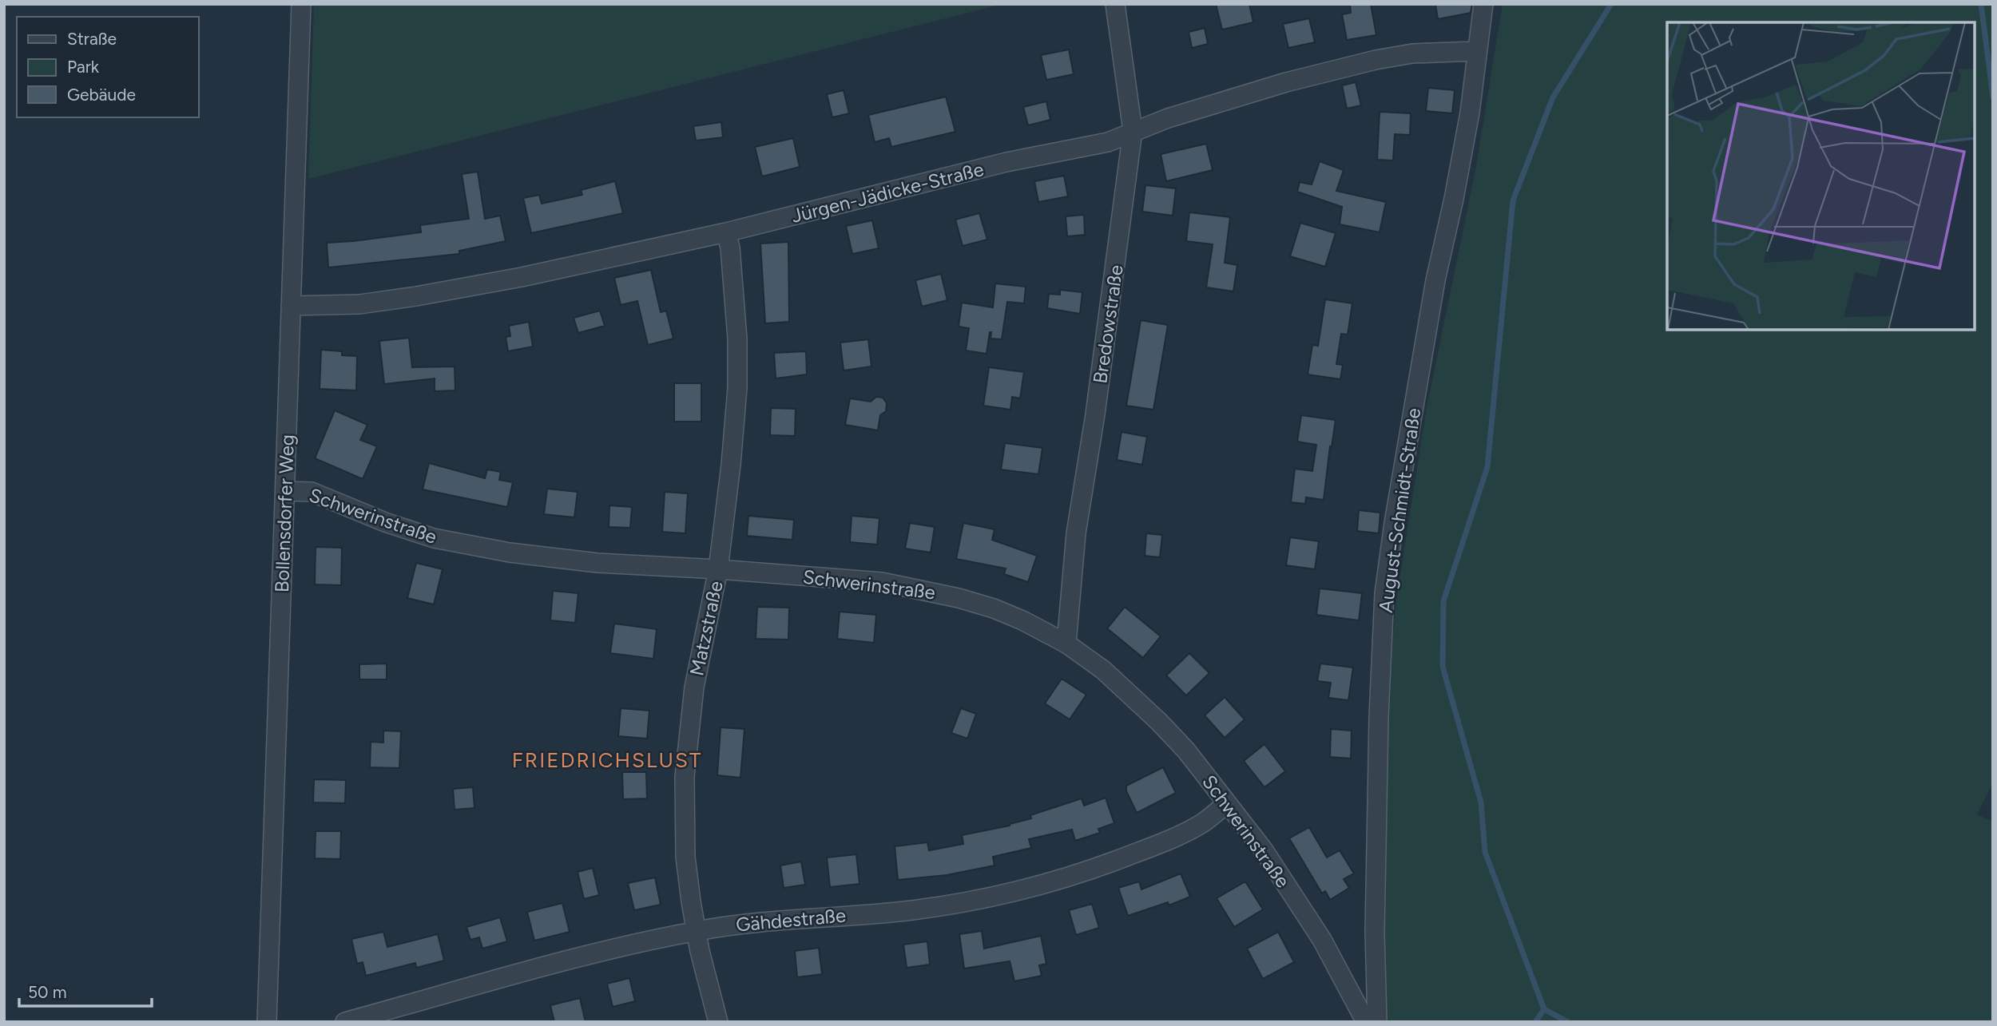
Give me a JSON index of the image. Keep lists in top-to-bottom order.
{
  "streets": {
    "street": [
      "Jürgen-Jädicke-Straße",
      "Bredowstraße",
      "August-Schmidt-Straße",
      "Bollensdorfer Weg",
      "Schwerinstraße",
      "Matzstraße",
      "Gähdestraße"
    ]
  },
  "crossings": [
    ["Jürgen-Jädicke-Straße", "Bredowstraße"],
    ["Jürgen-Jädicke-Straße", "August-Schmidt-Straße"],
    ["Jürgen-Jädicke-Straße", "Bollensdorfer Weg"],
    ["Jürgen-Jädicke-Straße", "Matzstraße"],
    ["Bredowstraße", "Schwerinstraße"],
    ["Bollensdorfer Weg", "Schwerinstraße"],
    ["Schwerinstraße", "Matzstraße"],
    ["Schwerinstraße", "Gähdestraße"],
    ["Matzstraße", "Gähdestraße"]
  ],
  "districts": ["FRIEDRICHSLUST"],
  "legend": ["Straße", "Park", "Gebäude"],
  "scale_bar": "50 m"
}
